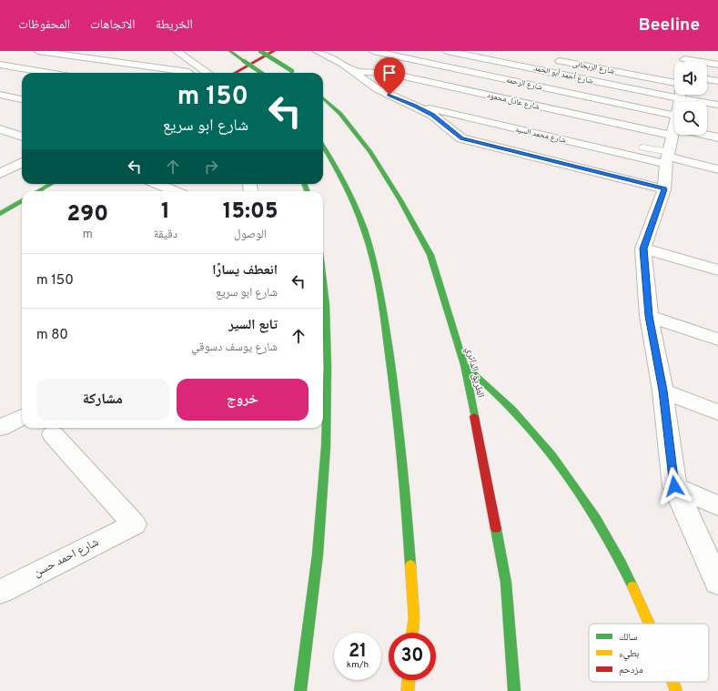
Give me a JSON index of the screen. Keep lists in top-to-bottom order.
{
  "streets": {
    "main road": ["الطريق الدائري"],
    "street": [
      "شارع الريحانى",
      "شارع أحمد أبو الحمد",
      "شارع الرحمه",
      "شارع عادل محمود",
      "شارع محمد السيد",
      "شارع احمد حسن"
    ]
  },
  "crossings": [
    ["شارع الرحمه", "شارع عادل محمود"]
  ],
  "legend": ["سالك", "بطيء", "مزدحم"],
  "page": {
    "header": "Beeline",
    "nav": ["الخريطة", "الاتجاهات", "المحفوظات"],
    "turn": ["150 m", "شارع ابو سريع"],
    "eta": [
      "15:05",
      "الوصول",
      "1",
      "دقيقة",
      "290",
      "m"
    ],
    "list": [
      {
        "name": "انعطف يسارًا",
        "note": "شارع ابو سريع",
        "value": "150 m"
      },
      {
        "name": "تابع السير",
        "note": "شارع يوسف دسوقي",
        "value": "80 m"
      }
    ],
    "buttons": ["خروج", "مشاركة"],
    "speed": "21 km/h",
    "limit": "30"
  }
}
